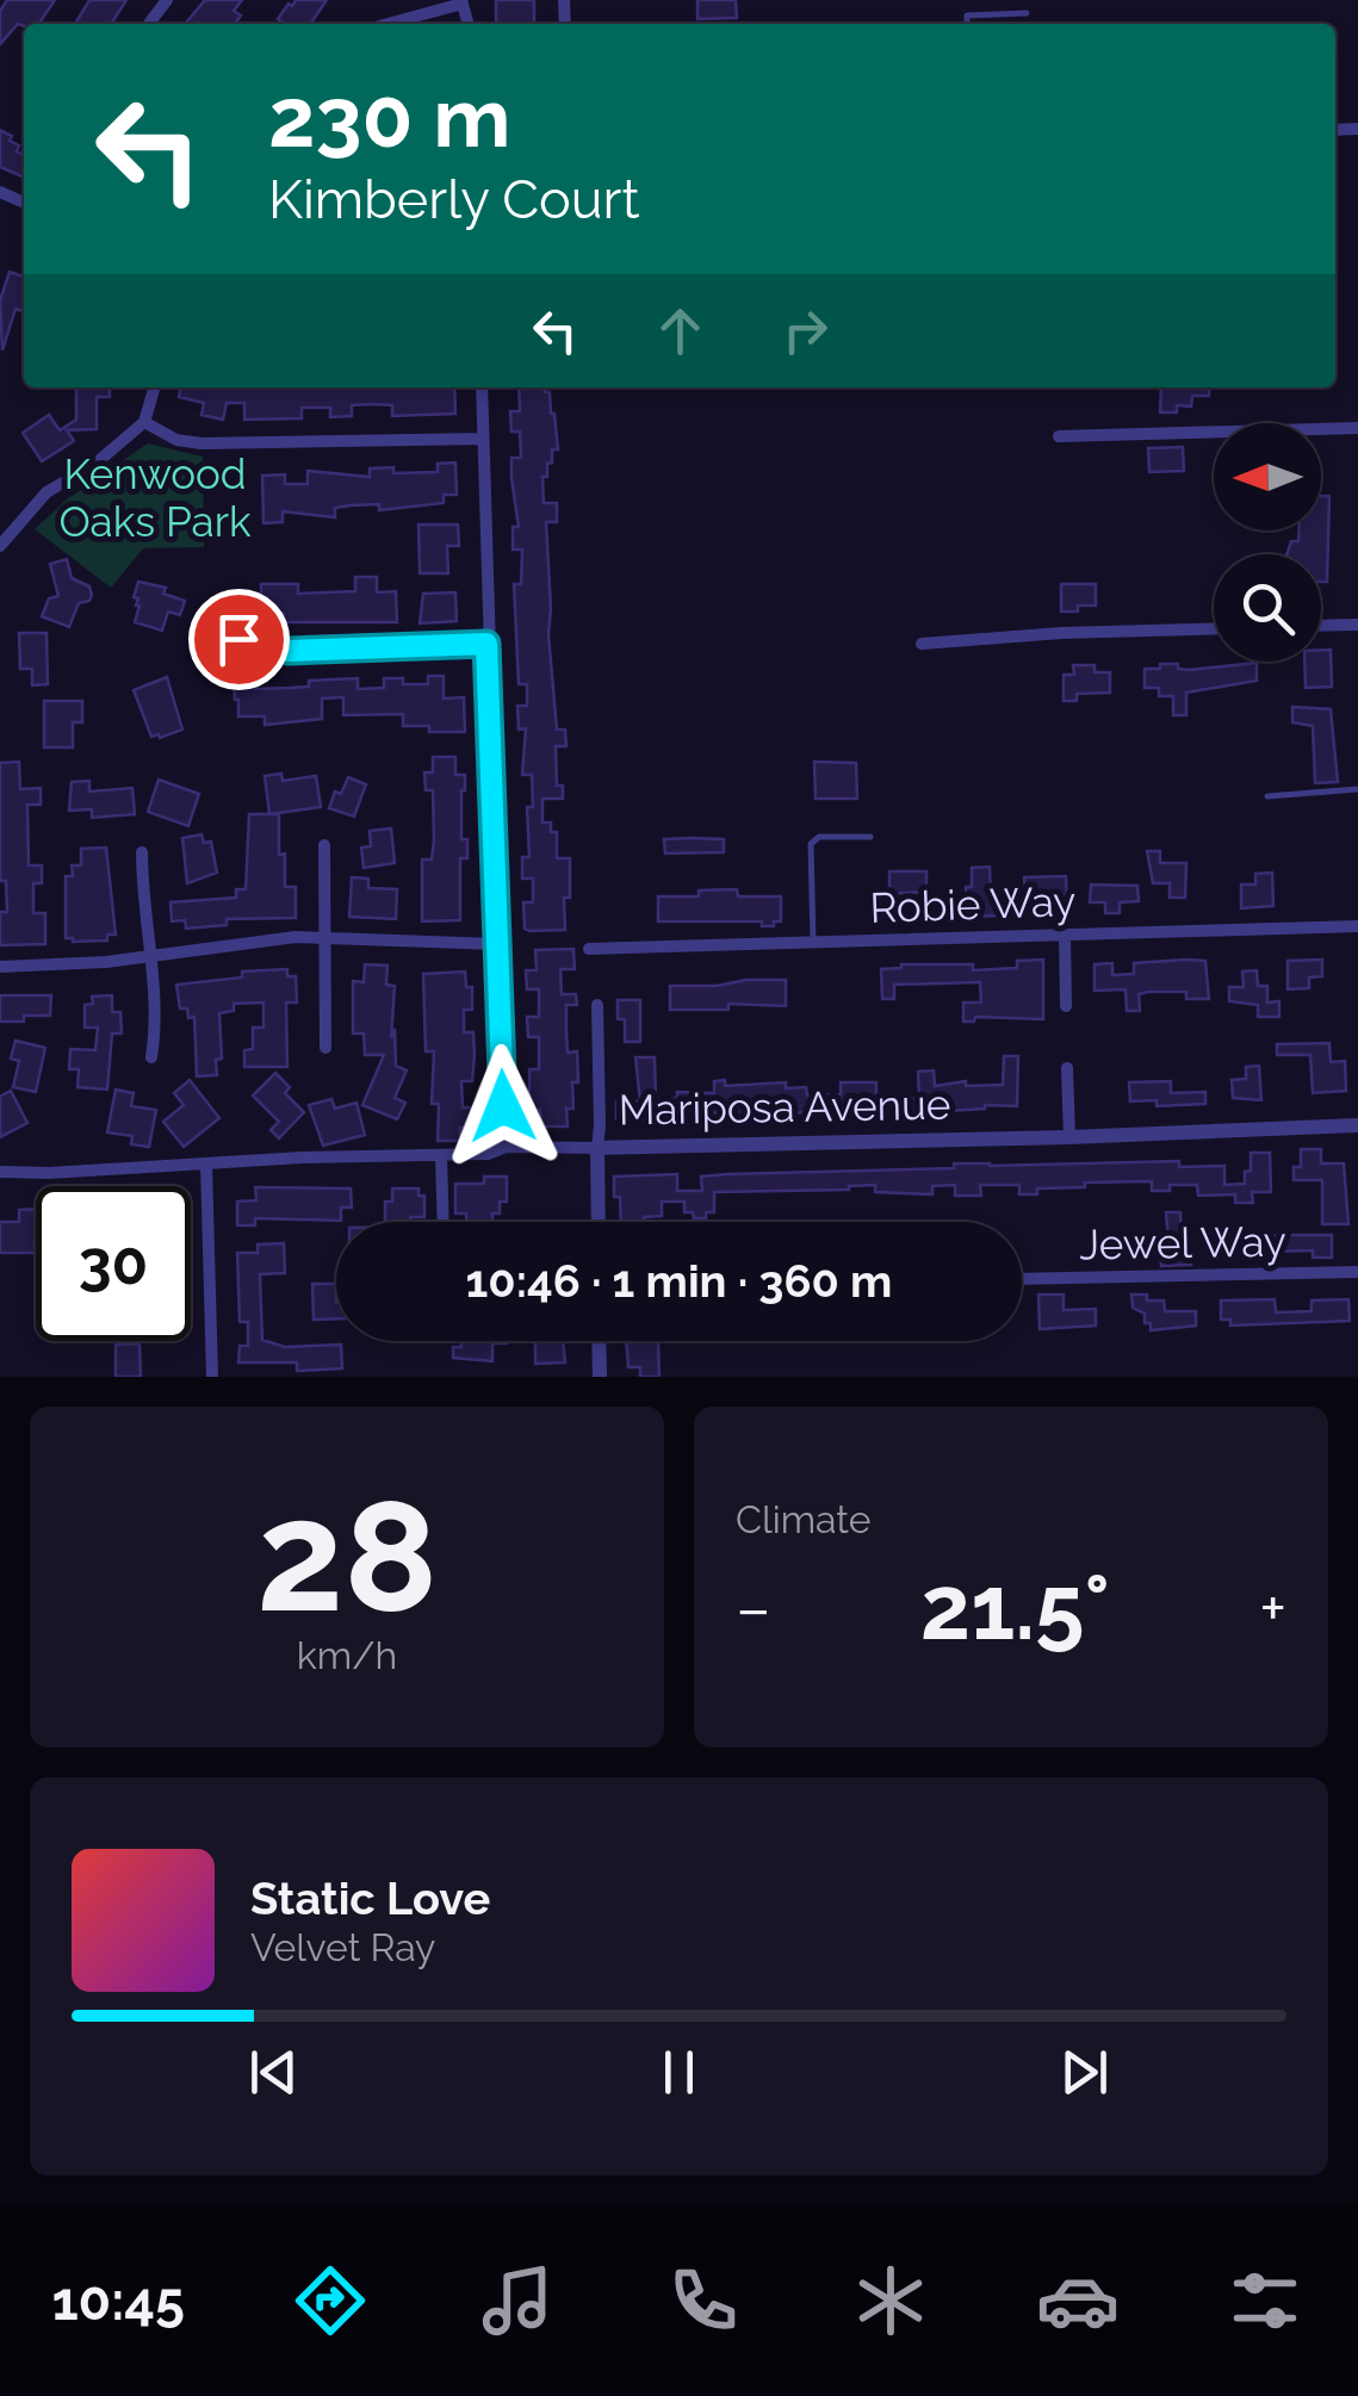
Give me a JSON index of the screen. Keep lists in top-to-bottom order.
{
  "streets": {
    "street": ["Robie Way", "Mariposa Avenue", "Jewel Way"]
  },
  "parks": ["Kenwood Oaks Park"],
  "north": "left",
  "page": {
    "turn": ["230 m", "Kimberly Court"],
    "limit": "30",
    "trip": "10:46 · 1 min · 360 m",
    "tile": [
      ["28", "km/h"],
      "Climate"
    ],
    "heat": ["−", "21.5°", "+"],
    "song": ["Static Love", "Velvet Ray"],
    "tabs": "10:45"
  }
}
